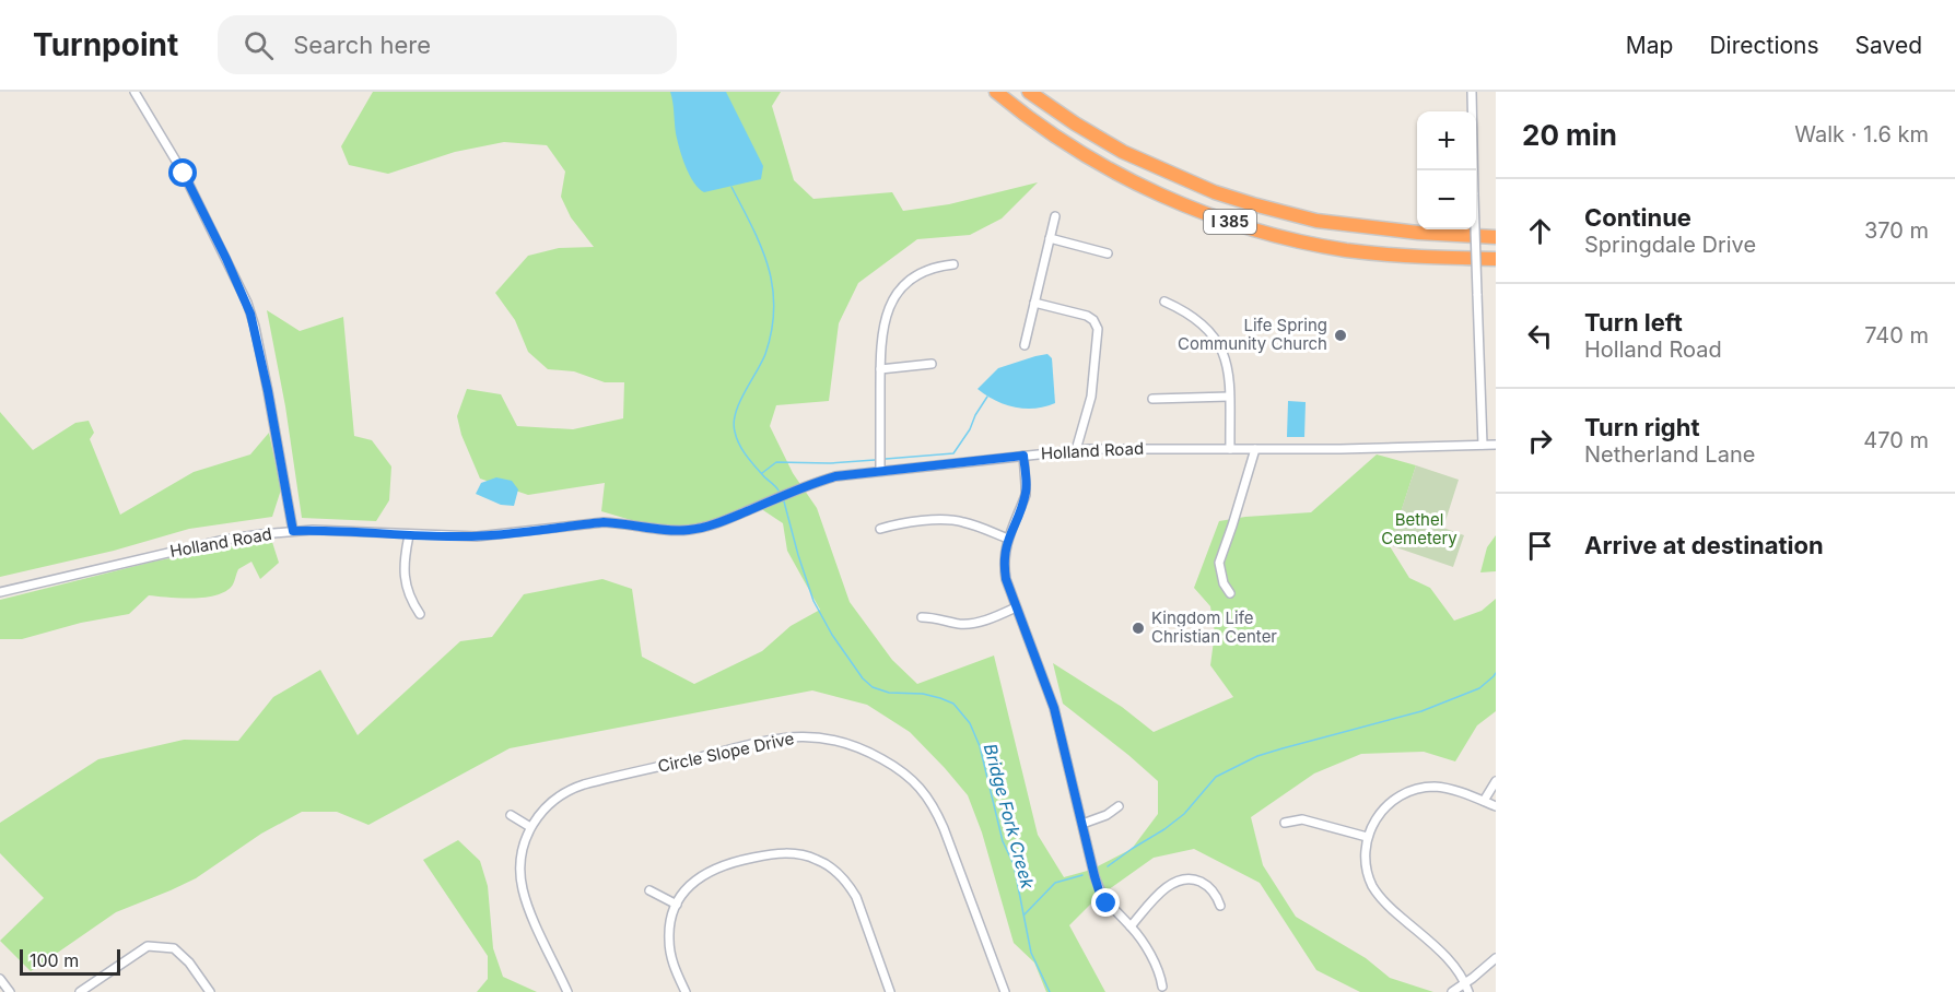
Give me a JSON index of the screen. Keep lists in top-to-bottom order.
{
  "streets": {
    "highway": ["I 385"],
    "street": ["Holland Road", "Circle Slope Drive"]
  },
  "water": ["Bridge Fork Creek"],
  "parks": ["Bethel Cemetery"],
  "places": ["Life Spring Community Church", "Kingdom Life Christian Center"],
  "scale_bar": "100 m",
  "page": {
    "header": "Turnpoint",
    "search": "Search here",
    "nav": ["Map", "Directions", "Saved"],
    "heading": ["20 min", "Walk · 1.6 km"],
    "map_buttons": ["+", "−"],
    "list": [
      ["Continue", "Springdale Drive", "370 m"],
      ["Turn left", "Holland Road", "740 m"],
      ["Turn right", "Netherland Lane", "470 m"],
      "Arrive at destination"
    ],
    "scale": "100 m"
  }
}
